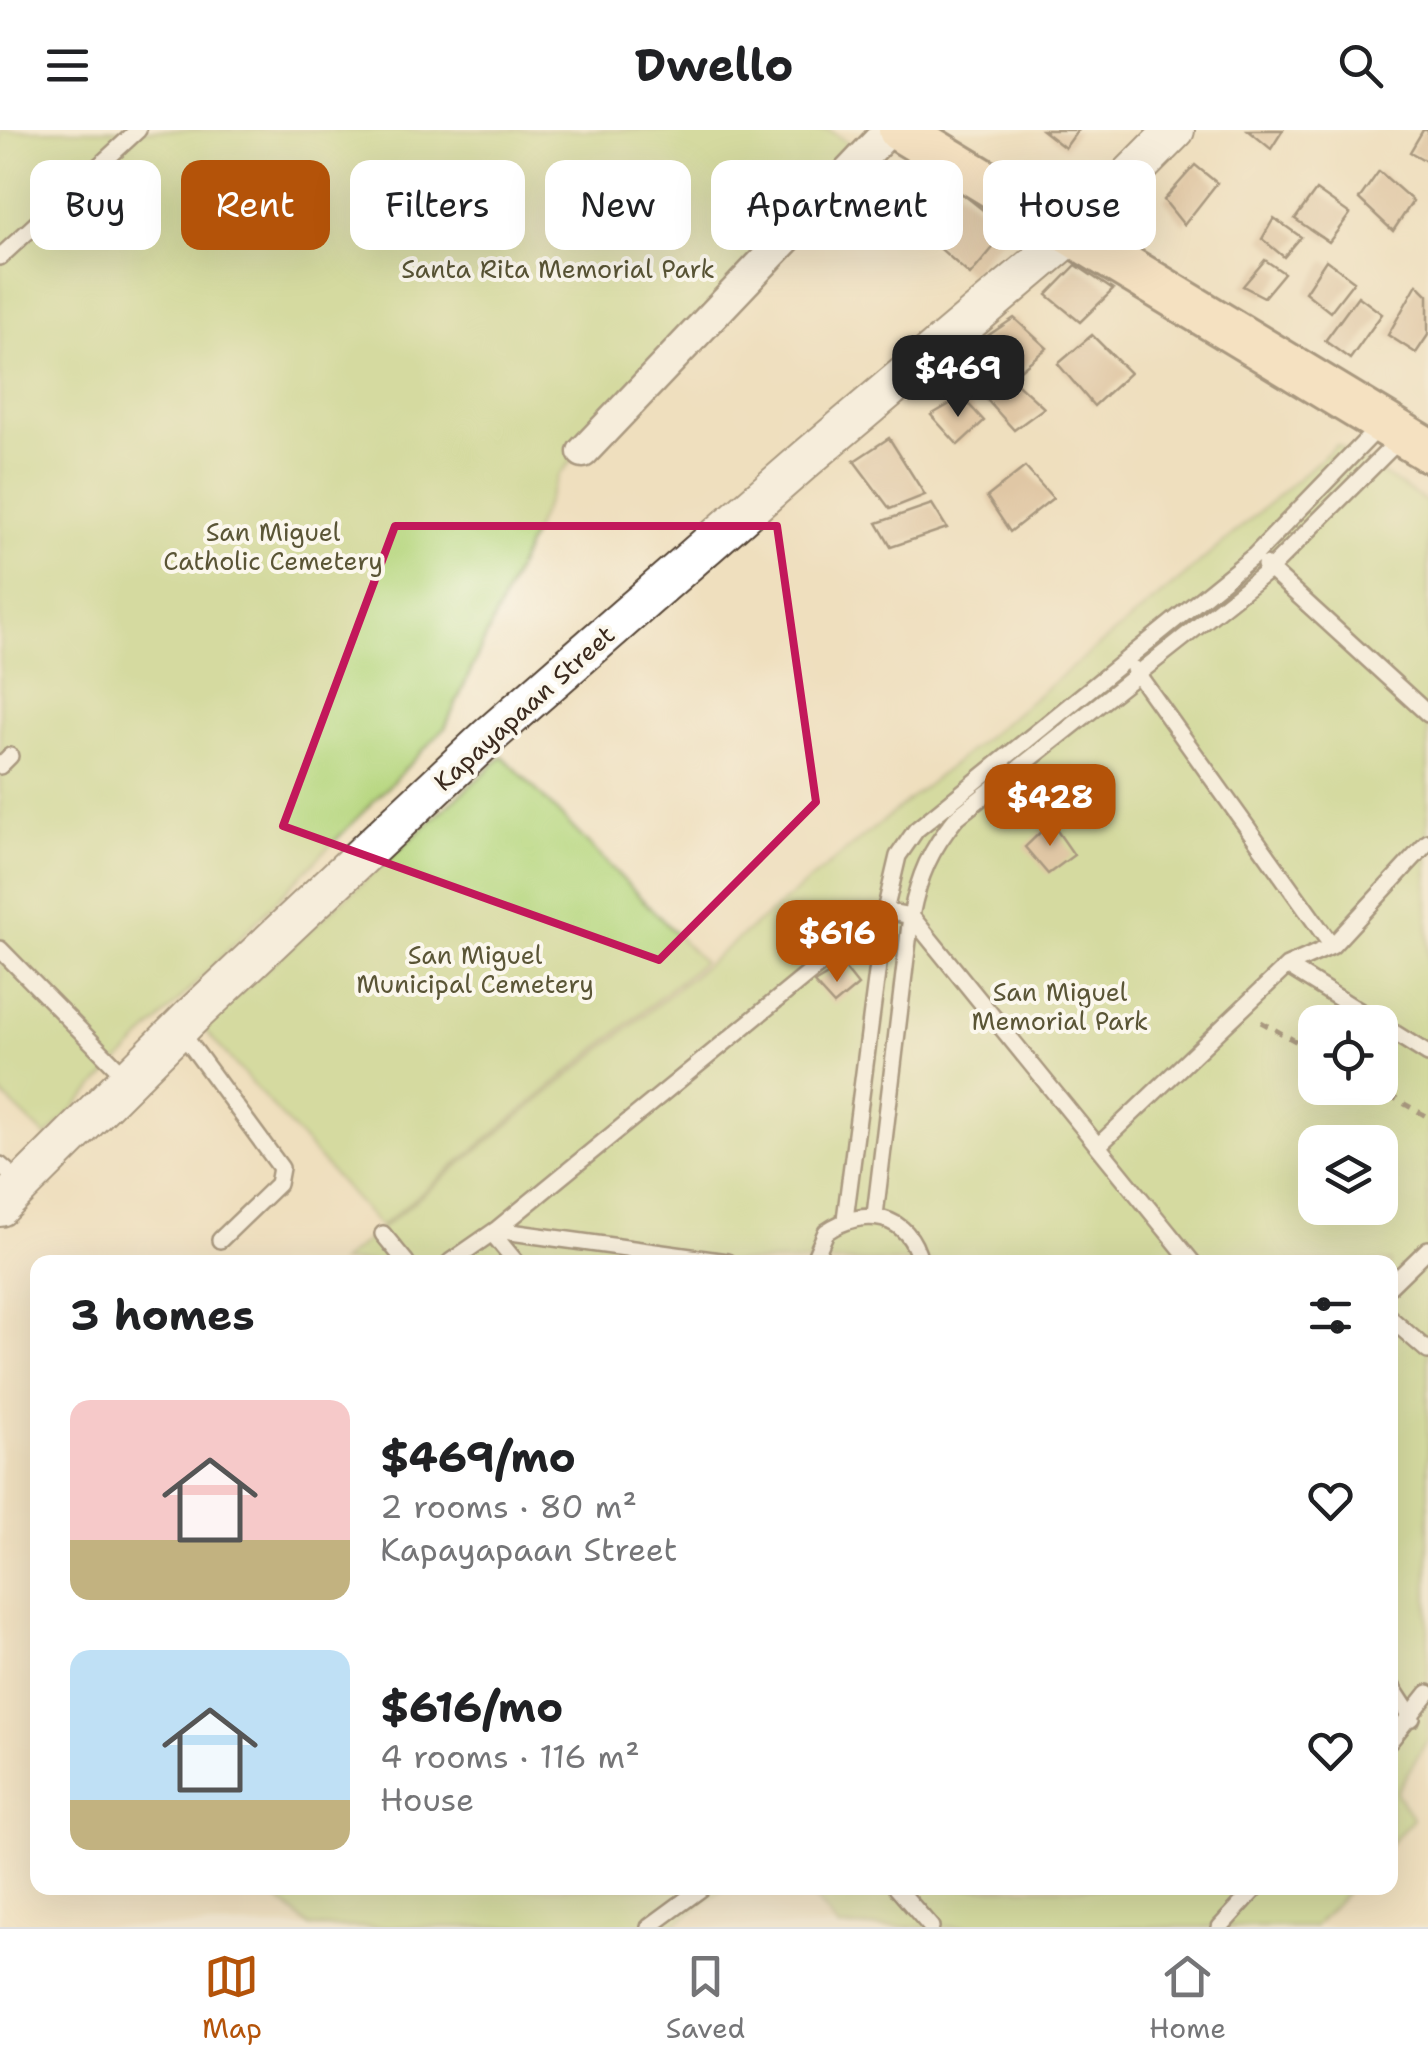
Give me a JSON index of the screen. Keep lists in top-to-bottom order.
{
  "streets": {
    "street": ["Kapayapaan Street"]
  },
  "parks": [
    "Santa Rita Memorial Park",
    "San Miguel Catholic Cemetery",
    "San Miguel Municipal Cemetery",
    "San Miguel Memorial Park"
  ],
  "page": {
    "header": "Dwello",
    "chip": [
      "Buy",
      "Rent",
      "Filters",
      "New",
      "Apartment",
      "House"
    ],
    "price": ["$469", "$428", "$616"],
    "heading": "3 homes",
    "list": [
      {
        "name": "$469/mo",
        "note": "2 rooms · 80 m² · Kapayapaan Street"
      },
      {
        "name": "$616/mo",
        "note": "4 rooms · 116 m² · House"
      }
    ],
    "tabs": ["Map", "Saved", "Home"]
  }
}
